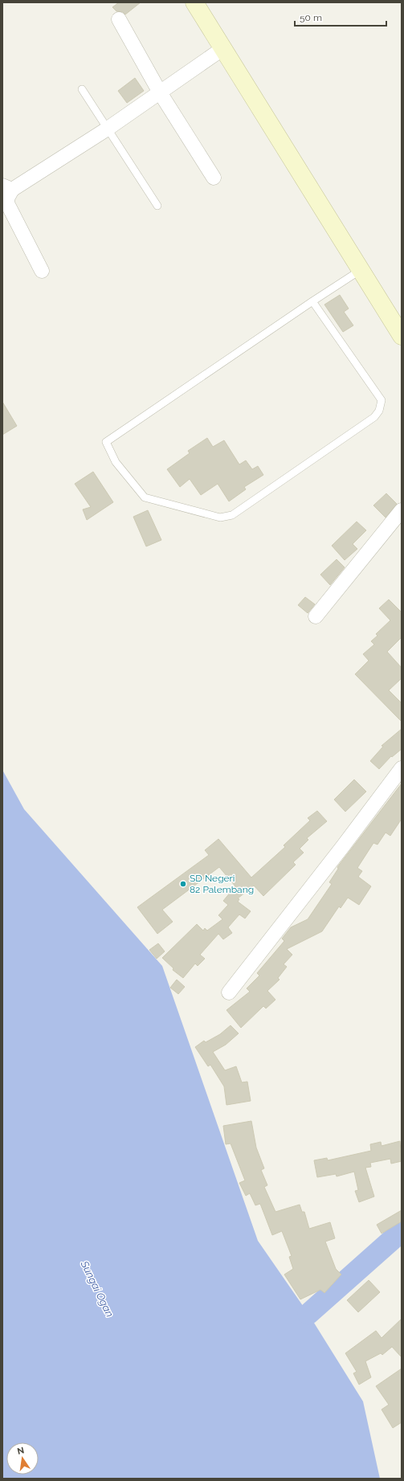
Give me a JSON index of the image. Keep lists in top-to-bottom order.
{
  "water": ["Sungai Ogan"],
  "places": ["SD Negeri 82 Palembang"],
  "scale_bar": "50 m",
  "north": "top"
}
